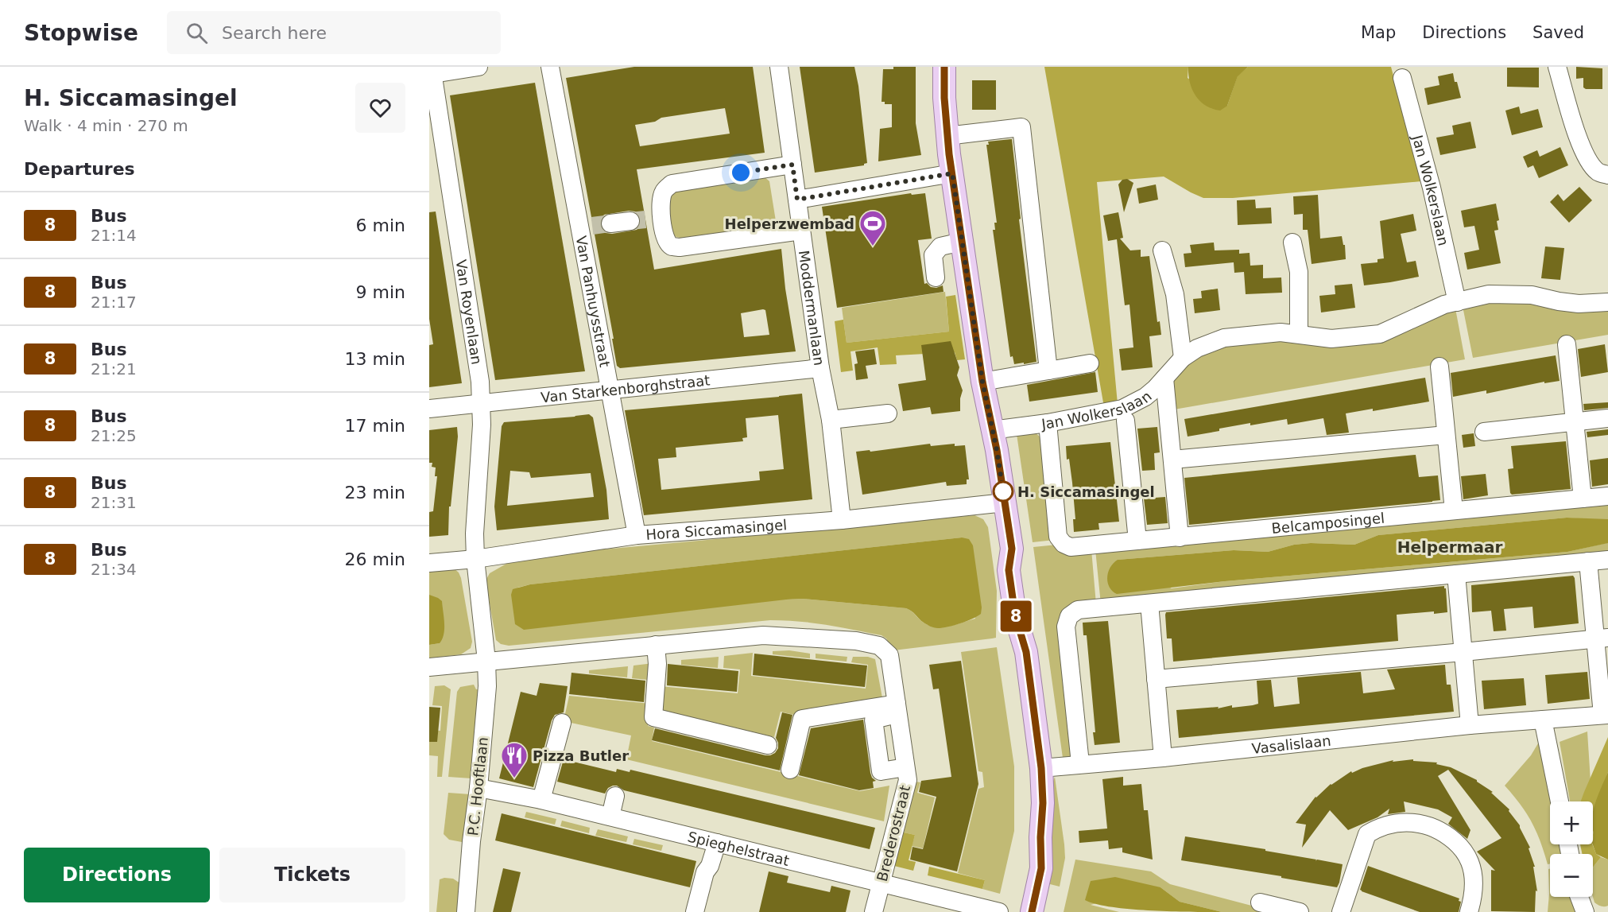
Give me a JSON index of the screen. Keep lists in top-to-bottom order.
{
  "streets": {
    "street": [
      "Jan Wolkerslaan",
      "Van Panhuysstraat",
      "Moddermanlaan",
      "Van Royenlaan",
      "Van Starkenborghstraat",
      "Belcamposingel",
      "Hora Siccamasingel",
      "Vasalislaan",
      "P.C. Hooftlaan",
      "Brederostraat",
      "Spieghelstraat"
    ]
  },
  "crossings": [
    ["Jan Wolkerslaan", "Belcamposingel"],
    ["Van Panhuysstraat", "Van Starkenborghstraat"],
    ["Van Panhuysstraat", "Hora Siccamasingel"],
    ["Moddermanlaan", "Van Starkenborghstraat"],
    ["Moddermanlaan", "Hora Siccamasingel"],
    ["Van Royenlaan", "Van Starkenborghstraat"],
    ["Van Royenlaan", "Hora Siccamasingel"],
    ["Van Royenlaan", "P.C. Hooftlaan"],
    ["Hora Siccamasingel", "P.C. Hooftlaan"],
    ["P.C. Hooftlaan", "Spieghelstraat"],
    ["Brederostraat", "Spieghelstraat"]
  ],
  "districts": ["Helpermaar"],
  "places": {
    "sports": ["Helperzwembad"],
    "other": ["H. Siccamasingel"],
    "restaurant": ["Pizza Butler"]
  },
  "lines": ["bus line 8"],
  "page": {
    "header": "Stopwise",
    "search": "Search here",
    "nav": ["Map", "Directions", "Saved"],
    "heading": [
      ["H. Siccamasingel", "Walk · 4 min · 270 m"],
      "Departures"
    ],
    "on_map": "8",
    "list": [
      {
        "mark": "8",
        "name": "Bus",
        "note": "21:14",
        "value": "6 min"
      },
      {
        "mark": "8",
        "name": "Bus",
        "note": "21:17",
        "value": "9 min"
      },
      {
        "mark": "8",
        "name": "Bus",
        "note": "21:21",
        "value": "13 min"
      },
      {
        "mark": "8",
        "name": "Bus",
        "note": "21:25",
        "value": "17 min"
      },
      {
        "mark": "8",
        "name": "Bus",
        "note": "21:31",
        "value": "23 min"
      },
      {
        "mark": "8",
        "name": "Bus",
        "note": "21:34",
        "value": "26 min"
      }
    ],
    "map_buttons": ["+", "−"],
    "buttons": ["Directions", "Tickets"]
  }
}
